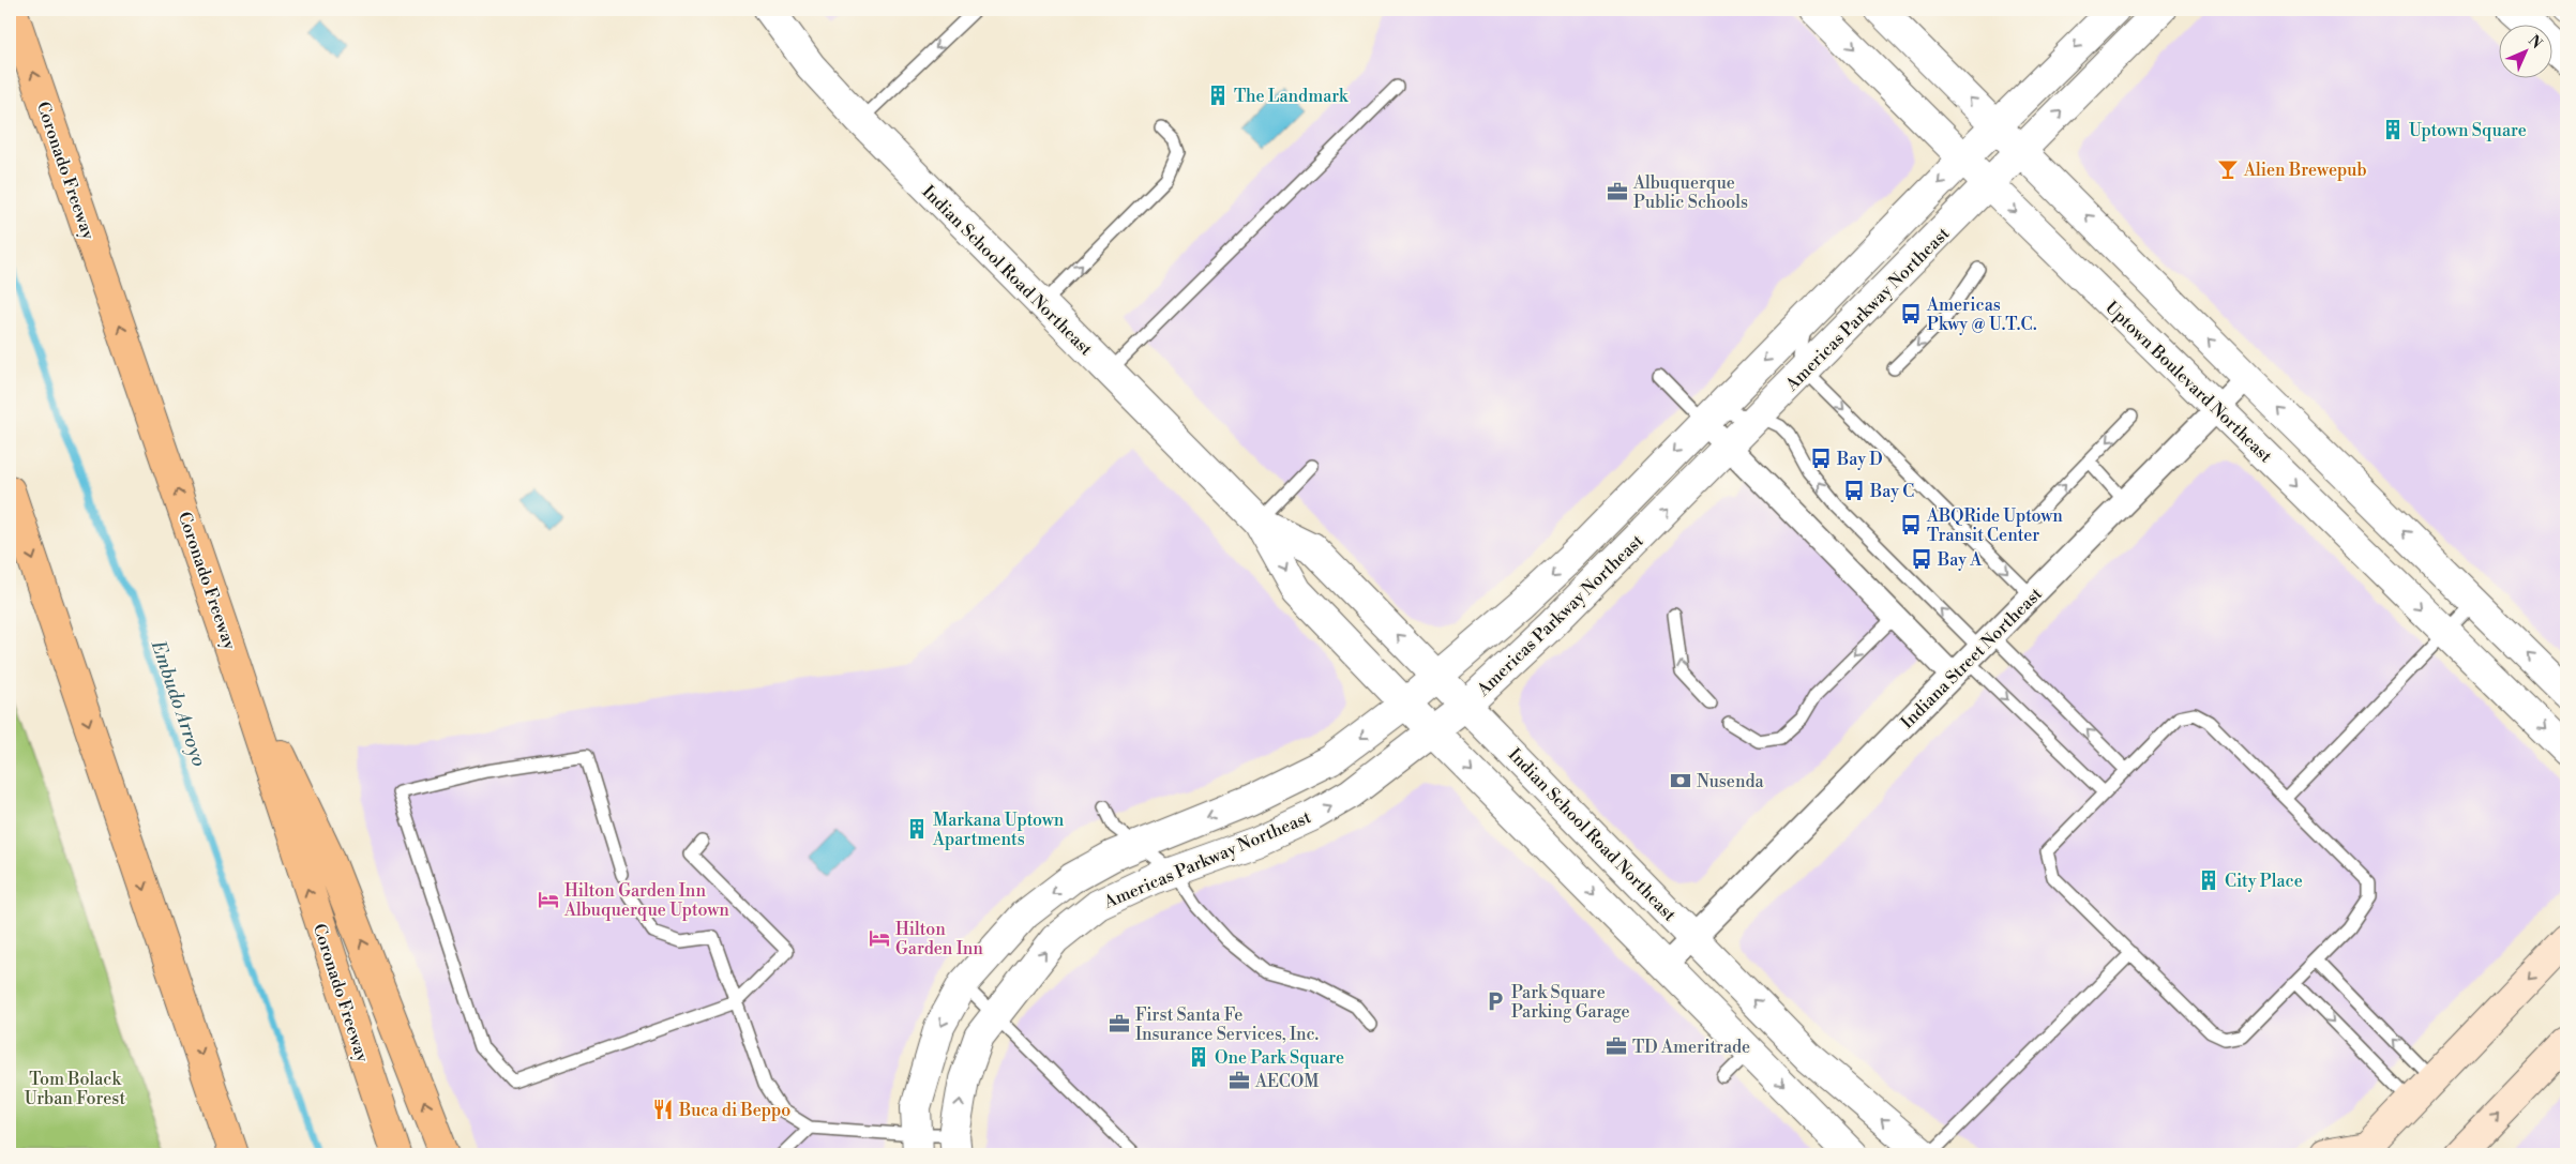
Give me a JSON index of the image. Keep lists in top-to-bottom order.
{
  "streets": {
    "highway": ["Coronado Freeway"],
    "street": [
      "Indian School Road Northeast",
      "Americas Parkway Northeast",
      "Uptown Boulevard Northeast",
      "Indiana Street Northeast"
    ]
  },
  "crossings": [
    ["Indian School Road Northeast", "Americas Parkway Northeast"],
    ["Indian School Road Northeast", "Indiana Street Northeast"],
    ["Americas Parkway Northeast", "Uptown Boulevard Northeast"],
    ["Uptown Boulevard Northeast", "Indiana Street Northeast"]
  ],
  "water": ["Embudo Arroyo"],
  "parks": ["Tom Bolack Urban Forest"],
  "places": {
    "building": [
      "The Landmark",
      "Uptown Square",
      "Markana Uptown Apartments",
      "City Place",
      "One Park Square"
    ],
    "bar": ["Alien Brewepub"],
    "office": [
      "Albuquerque Public Schools",
      "First Santa Fe Insurance Services, Inc.",
      "TD Ameritrade",
      "AECOM"
    ],
    "bus stop": [
      "Americas Pkwy @ U.T.C.",
      "Bay D",
      "Bay C",
      "ABQRide Uptown Transit Center",
      "Bay A"
    ],
    "bank": ["Nusenda"],
    "hotel": ["Hilton Garden Inn Albuquerque Uptown", "Hilton Garden Inn"],
    "parking": ["Park Square Parking Garage"],
    "restaurant": ["Buca di Beppo"]
  },
  "north": "top right"
}
